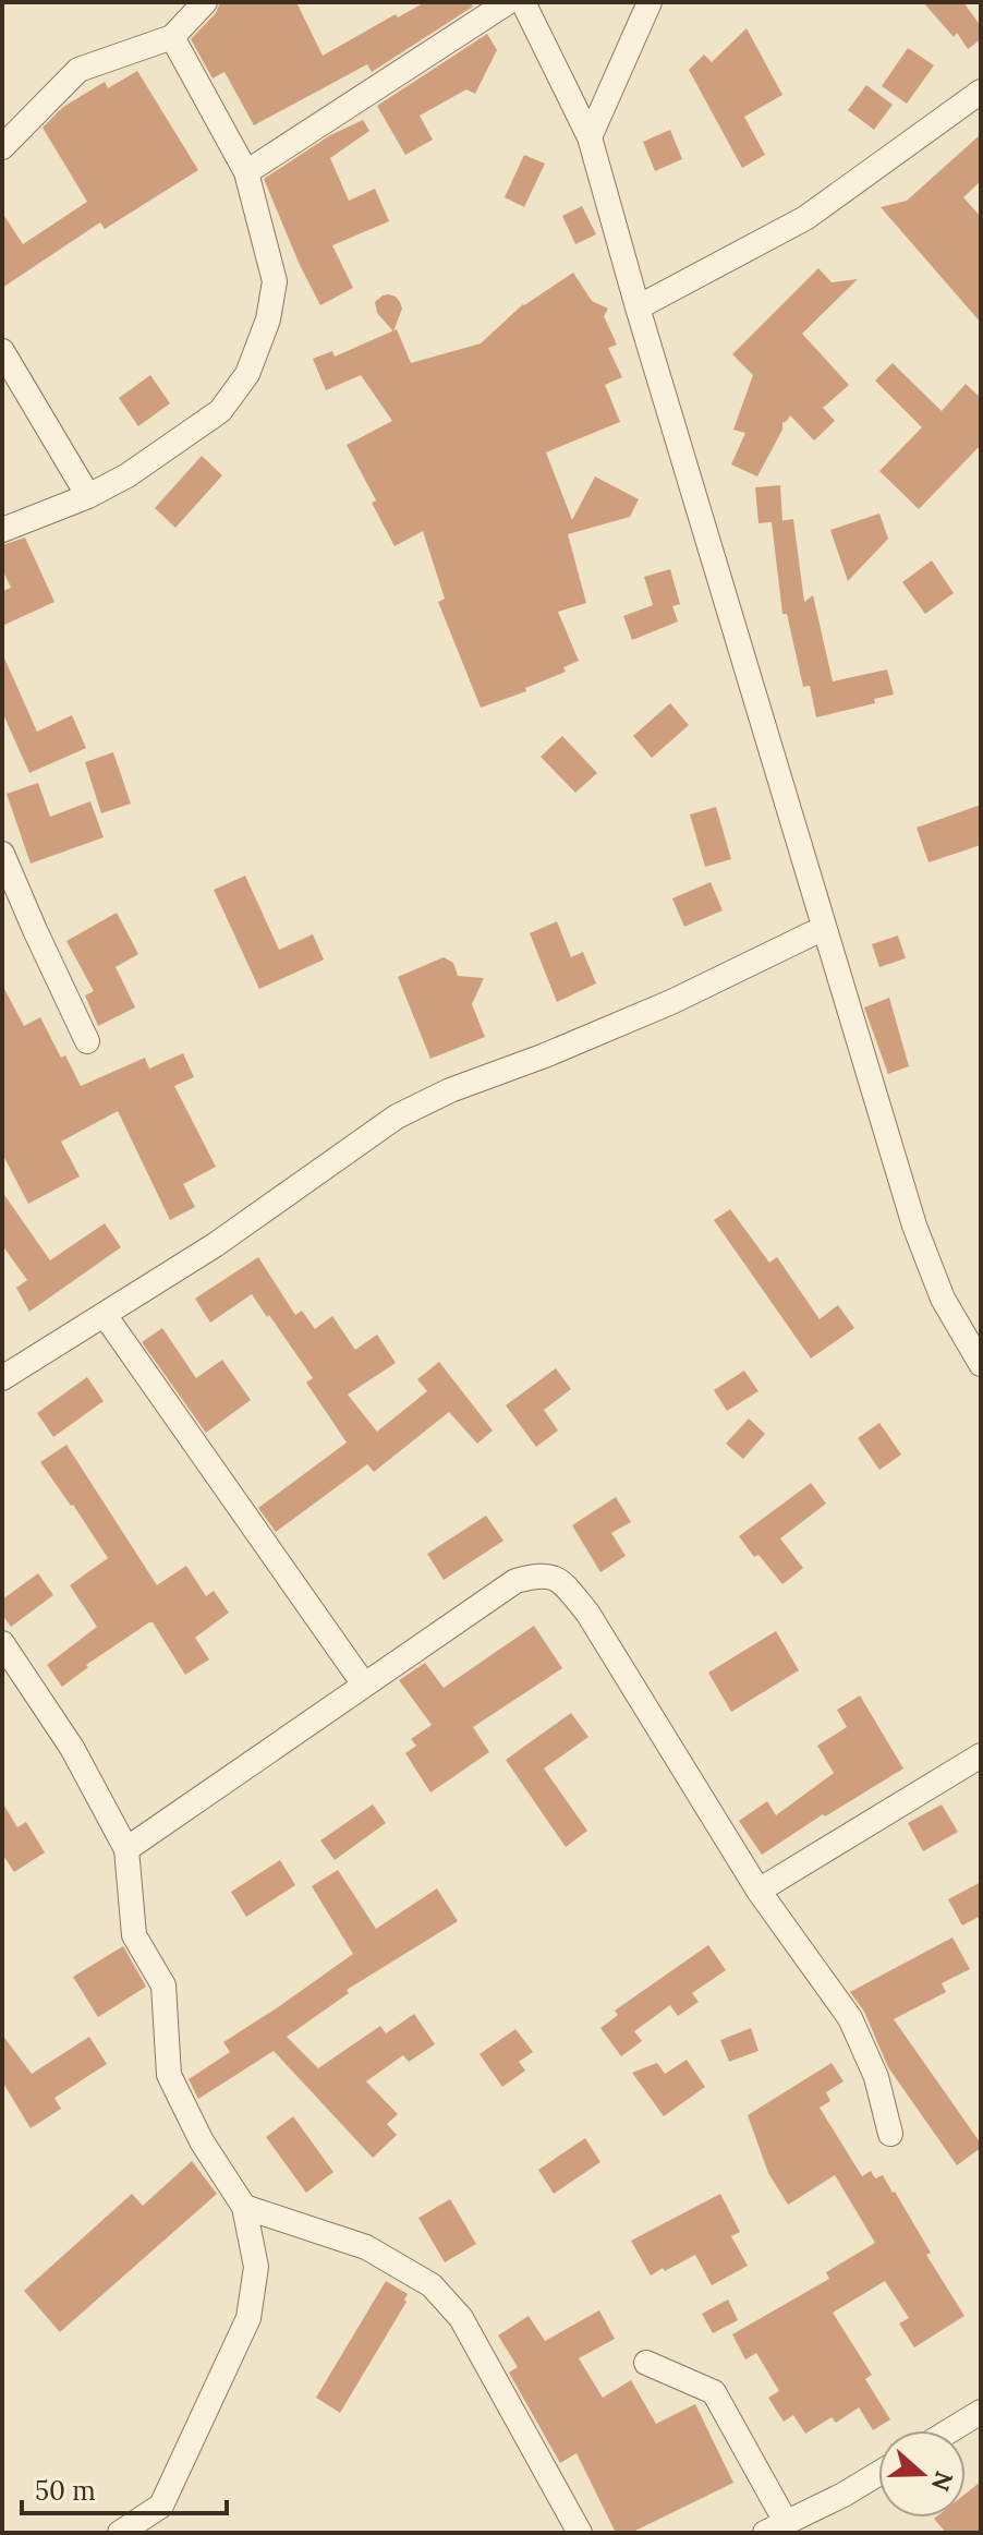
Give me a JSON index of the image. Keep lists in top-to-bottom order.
{
  "scale_bar": "50 m",
  "north": "right"
}
